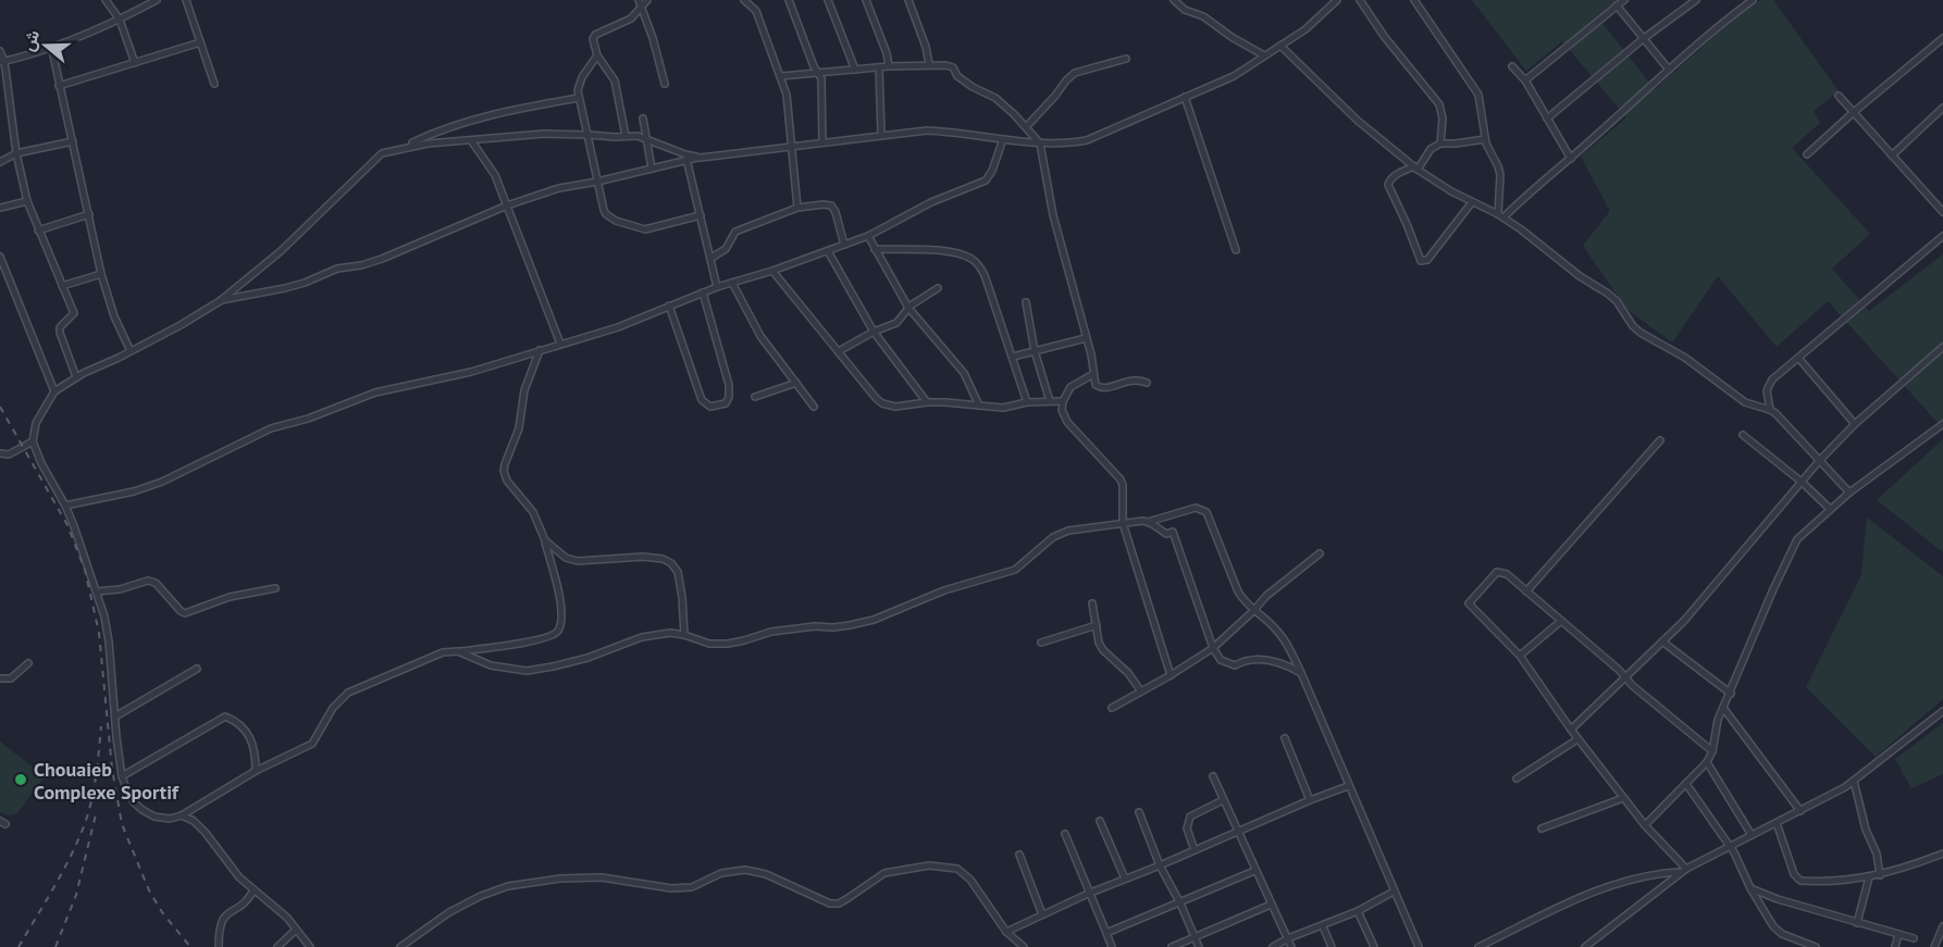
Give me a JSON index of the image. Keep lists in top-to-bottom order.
{
  "places": ["Chouaieb Complexe Sportif"],
  "north": "left"
}
